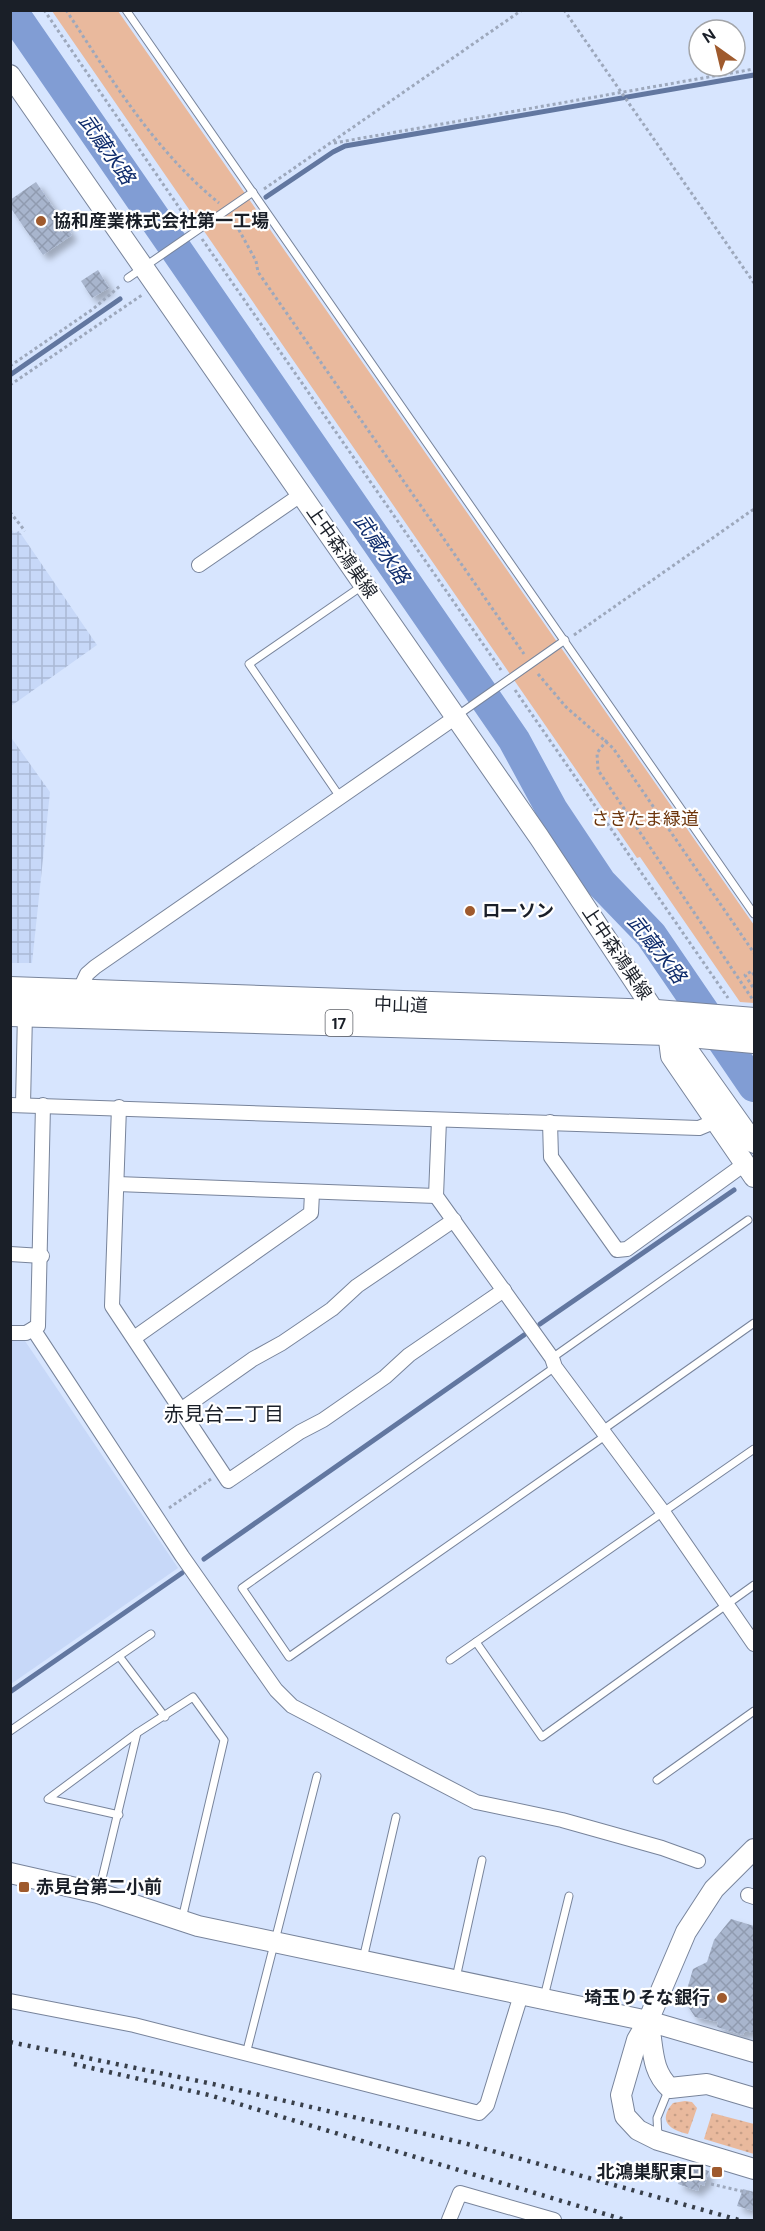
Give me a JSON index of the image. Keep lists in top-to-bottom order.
{
  "streets": {
    "highway": ["中山道", "17"],
    "street": ["上中森鴻巣線"]
  },
  "crossings": [
    ["上中森鴻巣線", "中山道"]
  ],
  "districts": ["赤見台二丁目"],
  "water": ["武蔵水路"],
  "parks": ["さきたま緑道"],
  "places": {
    "other": ["協和産業株式会社第一工場", "ローソン", "埼玉りそな銀行"],
    "transit": ["赤見台第二小前", "北鴻巣駅東口"]
  },
  "north": "top left"
}
